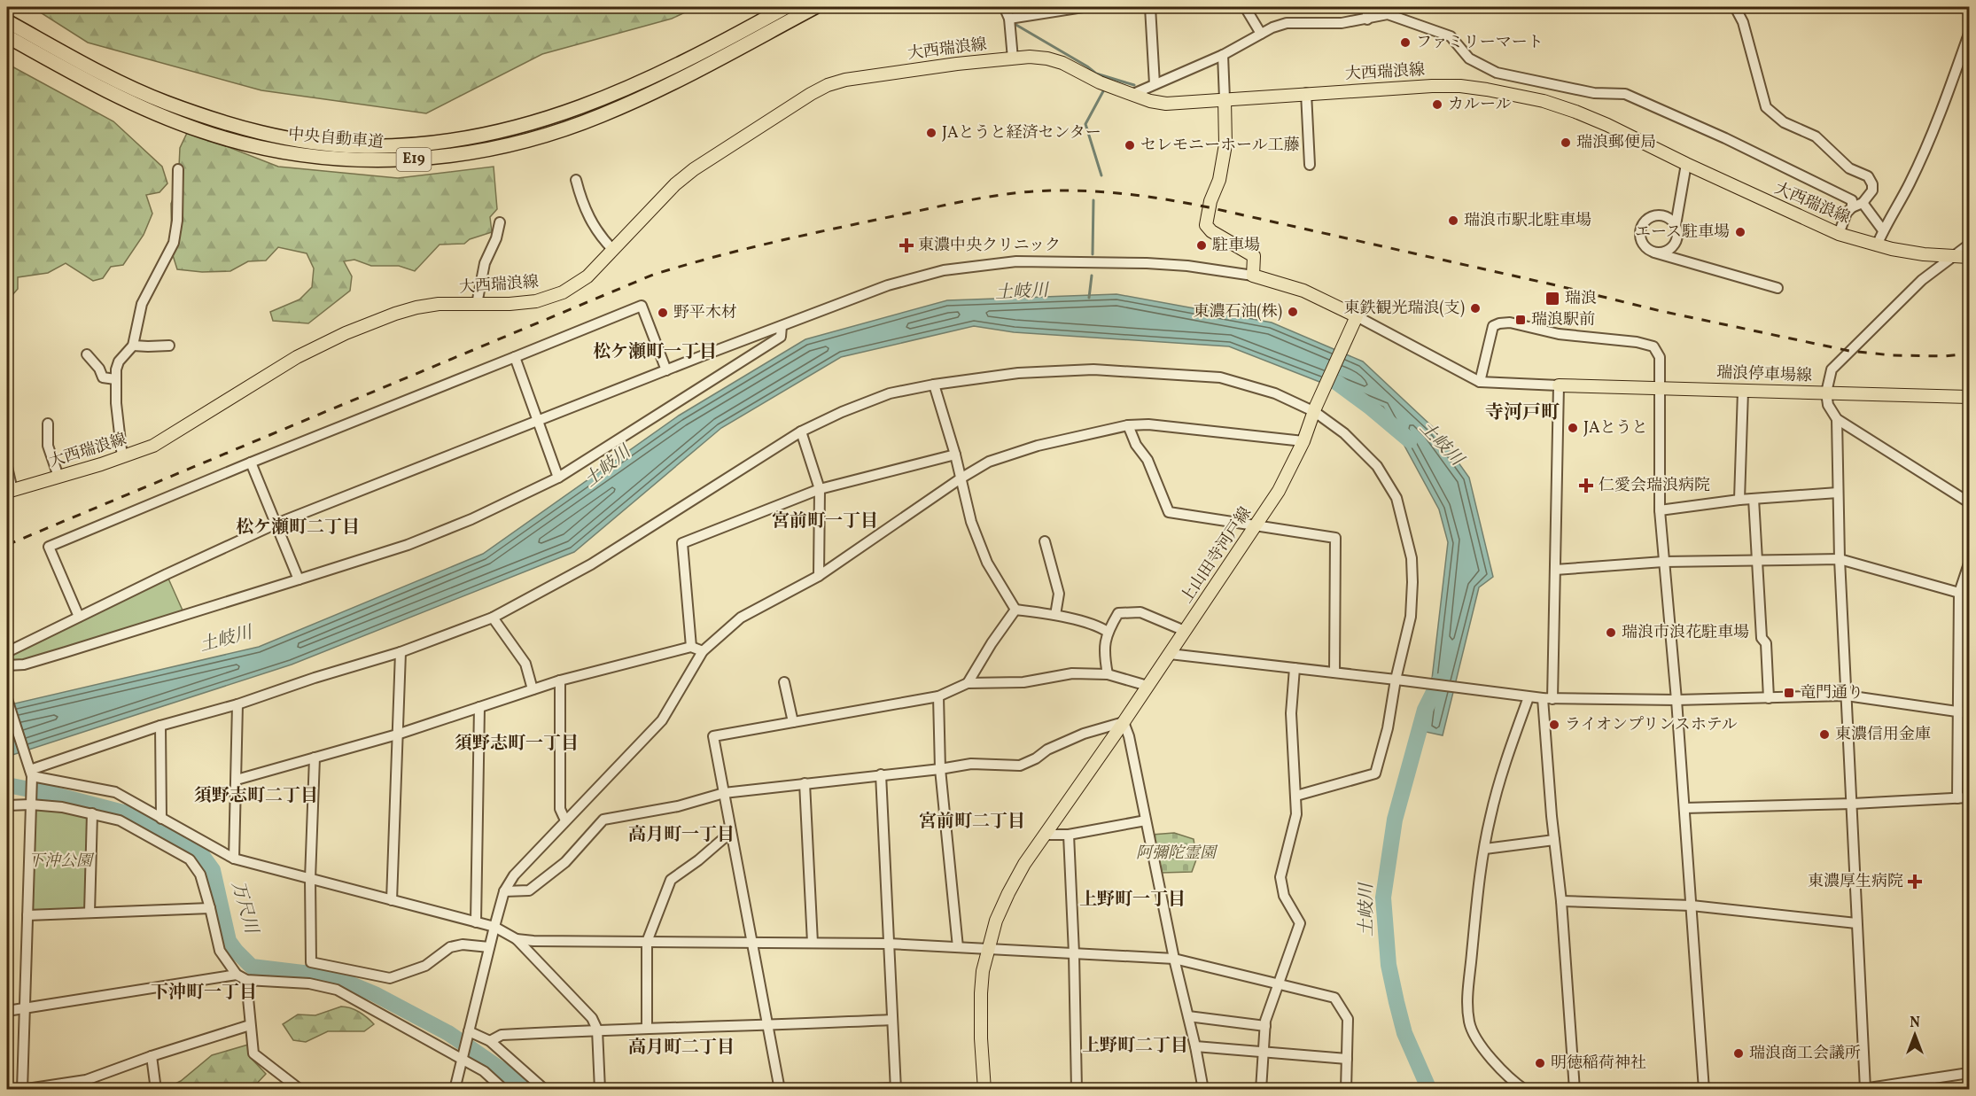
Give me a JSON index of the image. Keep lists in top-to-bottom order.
{
  "streets": {
    "highway": ["中央自動車道", "E19"],
    "main road": ["大西瑞浪線", "瑞浪停車場線", "上山田寺河戸線"]
  },
  "districts": [
    "松ケ瀬町一丁目",
    "寺河戸町",
    "宮前町一丁目",
    "松ケ瀬町二丁目",
    "須野志町一丁目",
    "須野志町二丁目",
    "宮前町二丁目",
    "高月町一丁目",
    "上野町一丁目",
    "下沖町一丁目",
    "上野町二丁目",
    "高月町二丁目"
  ],
  "water": ["土岐川", "万尺川"],
  "parks": ["阿彌陀霊園", "下沖公園"],
  "places": {
    "other": [
      "ファミリーマート",
      "カルール",
      "JAとうと経済センター",
      "瑞浪郵便局",
      "セレモニーホール工藤",
      "瑞浪市駅北駐車場",
      "エース駐車場",
      "駐車場",
      "東鉄観光瑞浪(支)",
      "東濃石油(株)",
      "野平木材",
      "JAとうと",
      "瑞浪市浪花駐車場",
      "ライオンプリンスホテル",
      "東濃信用金庫",
      "瑞浪商工会議所",
      "明徳稲荷神社"
    ],
    "health": ["東濃中央クリニック", "仁愛会瑞浪病院", "東濃厚生病院"],
    "transit": ["瑞浪", "瑞浪駅前", "竜門通り"]
  },
  "north": "top"
}
